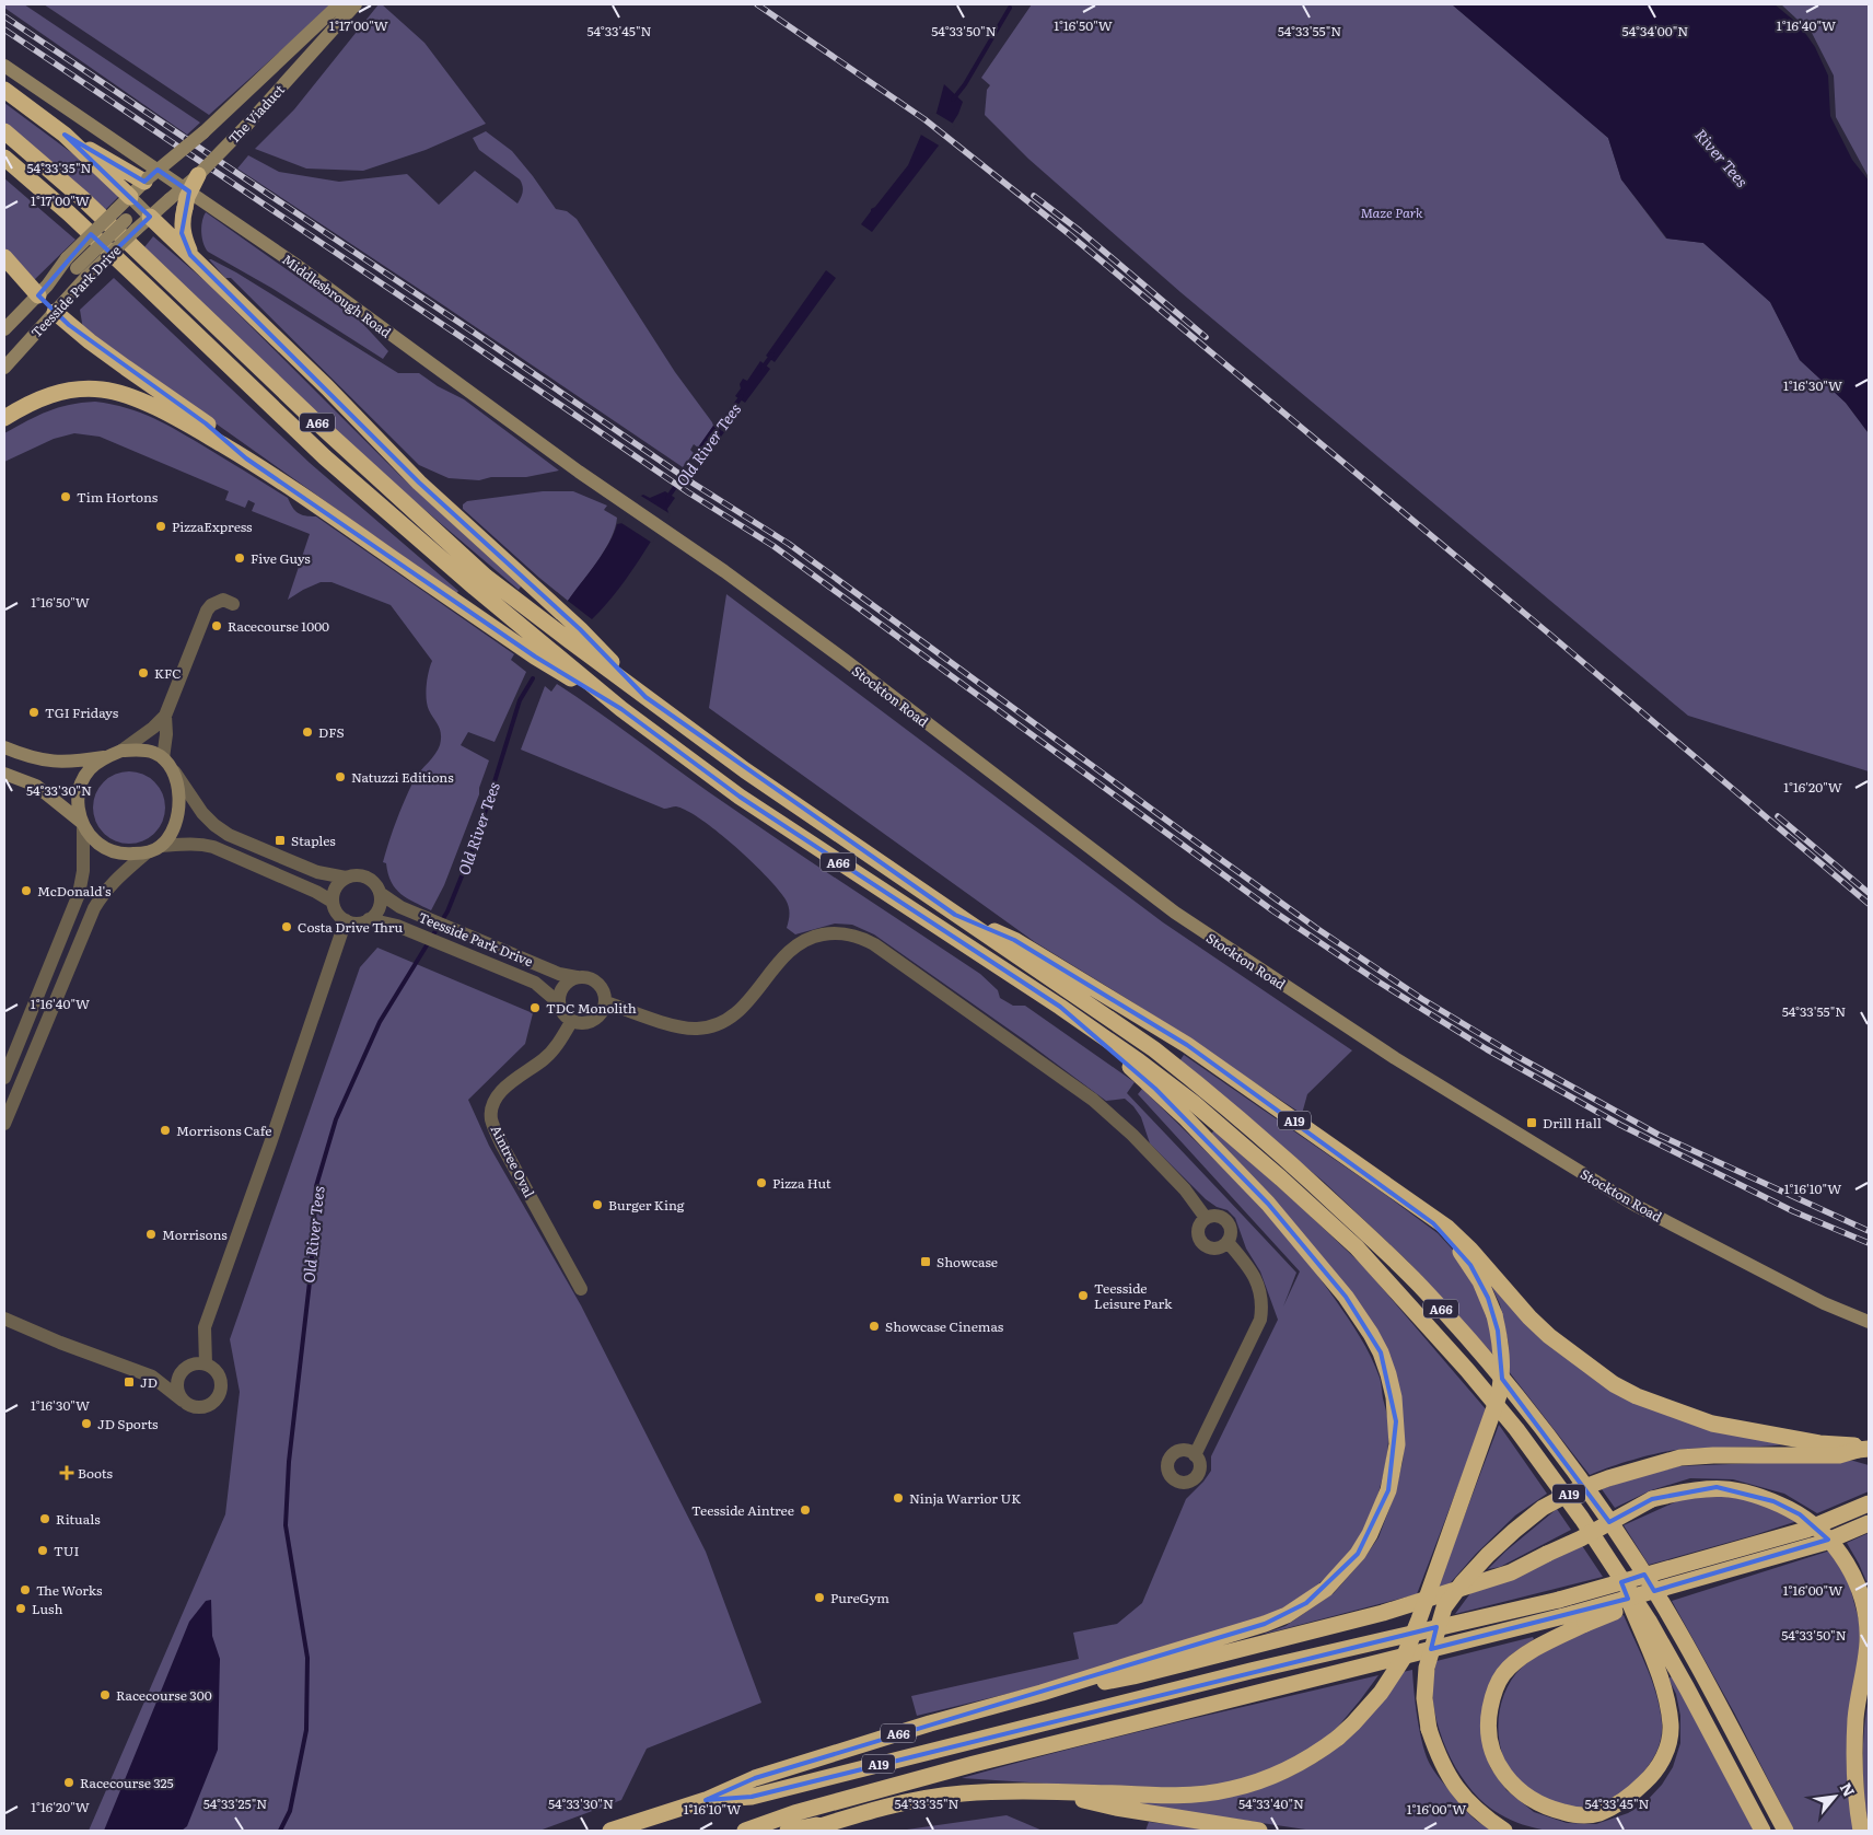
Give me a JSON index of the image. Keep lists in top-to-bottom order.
{
  "streets": {
    "highway": ["A66", "A19"],
    "main road": [
      "The Viaduct",
      "Teesside Park Drive",
      "Middlesbrough Road",
      "Stockton Road"
    ],
    "street": ["Aintree Oval"]
  },
  "crossings": [
    ["The Viaduct", "Teesside Park Drive"],
    ["The Viaduct", "A66"],
    ["Teesside Park Drive", "A66"],
    ["Teesside Park Drive", "Aintree Oval"],
    ["Middlesbrough Road", "Stockton Road"],
    ["A66", "A19"]
  ],
  "water": ["River Tees", "Old River Tees"],
  "parks": ["Maze Park"],
  "places": {
    "other": [
      "Tim Hortons",
      "PizzaExpress",
      "Five Guys",
      "Racecourse 1000",
      "KFC",
      "TGI Fridays",
      "DFS",
      "Natuzzi Editions",
      "McDonald's",
      "Costa Drive Thru",
      "TDC Monolith",
      "Morrisons Cafe",
      "Pizza Hut",
      "Burger King",
      "Morrisons",
      "Teesside Leisure Park",
      "Showcase Cinemas",
      "JD Sports",
      "Ninja Warrior UK",
      "Teesside Aintree",
      "Rituals",
      "TUI",
      "The Works",
      "PureGym",
      "Lush",
      "Racecourse 300",
      "Racecourse 325"
    ],
    "transit": [
      "Staples",
      "Drill Hall",
      "Showcase",
      "JD"
    ],
    "health": ["Boots"]
  },
  "north": "top right",
  "coordinates": [
    "1°17'00\"W",
    "1°16'50\"W",
    "1°16'40\"W",
    "54°33'45\"N",
    "54°33'50\"N",
    "54°33'55\"N",
    "54°34'00\"N",
    "54°33'35\"N",
    "1°16'30\"W",
    "1°16'20\"W",
    "54°33'30\"N",
    "1°16'10\"W",
    "1°16'00\"W",
    "54°33'25\"N",
    "54°33'40\"N"
  ]
}
